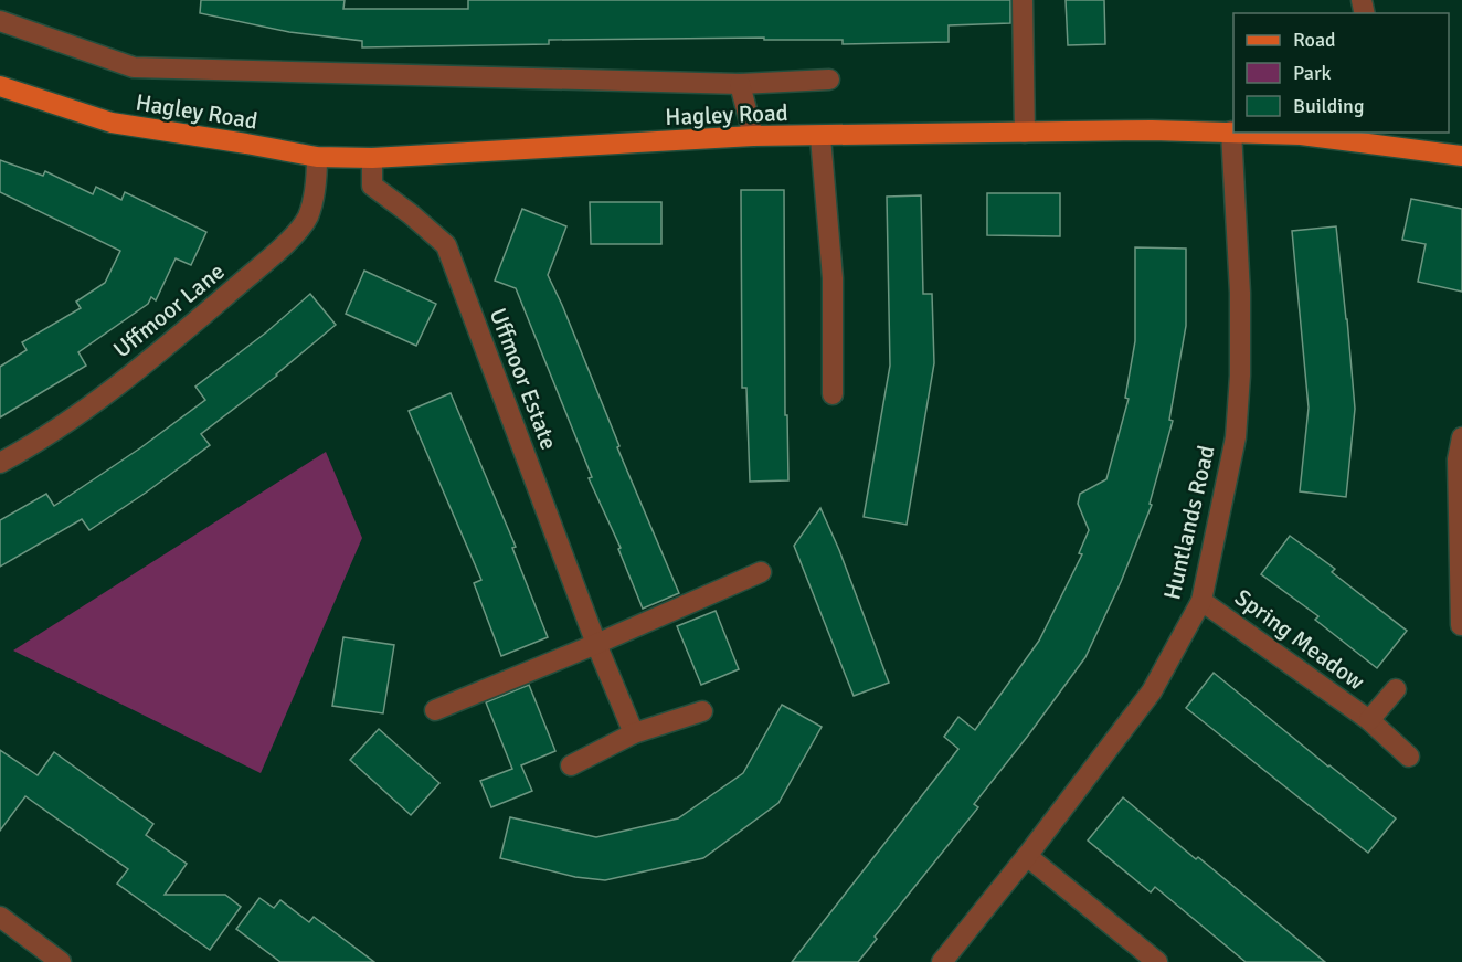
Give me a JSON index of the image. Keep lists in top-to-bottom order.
{
  "streets": {
    "main road": ["Hagley Road"],
    "street": [
      "Uffmoor Lane",
      "Uffmoor Estate",
      "Huntlands Road",
      "Spring Meadow"
    ]
  },
  "crossings": [
    ["Hagley Road", "Uffmoor Lane"],
    ["Hagley Road", "Uffmoor Estate"],
    ["Hagley Road", "Huntlands Road"],
    ["Huntlands Road", "Spring Meadow"]
  ],
  "legend": ["Road", "Park", "Building"]
}
